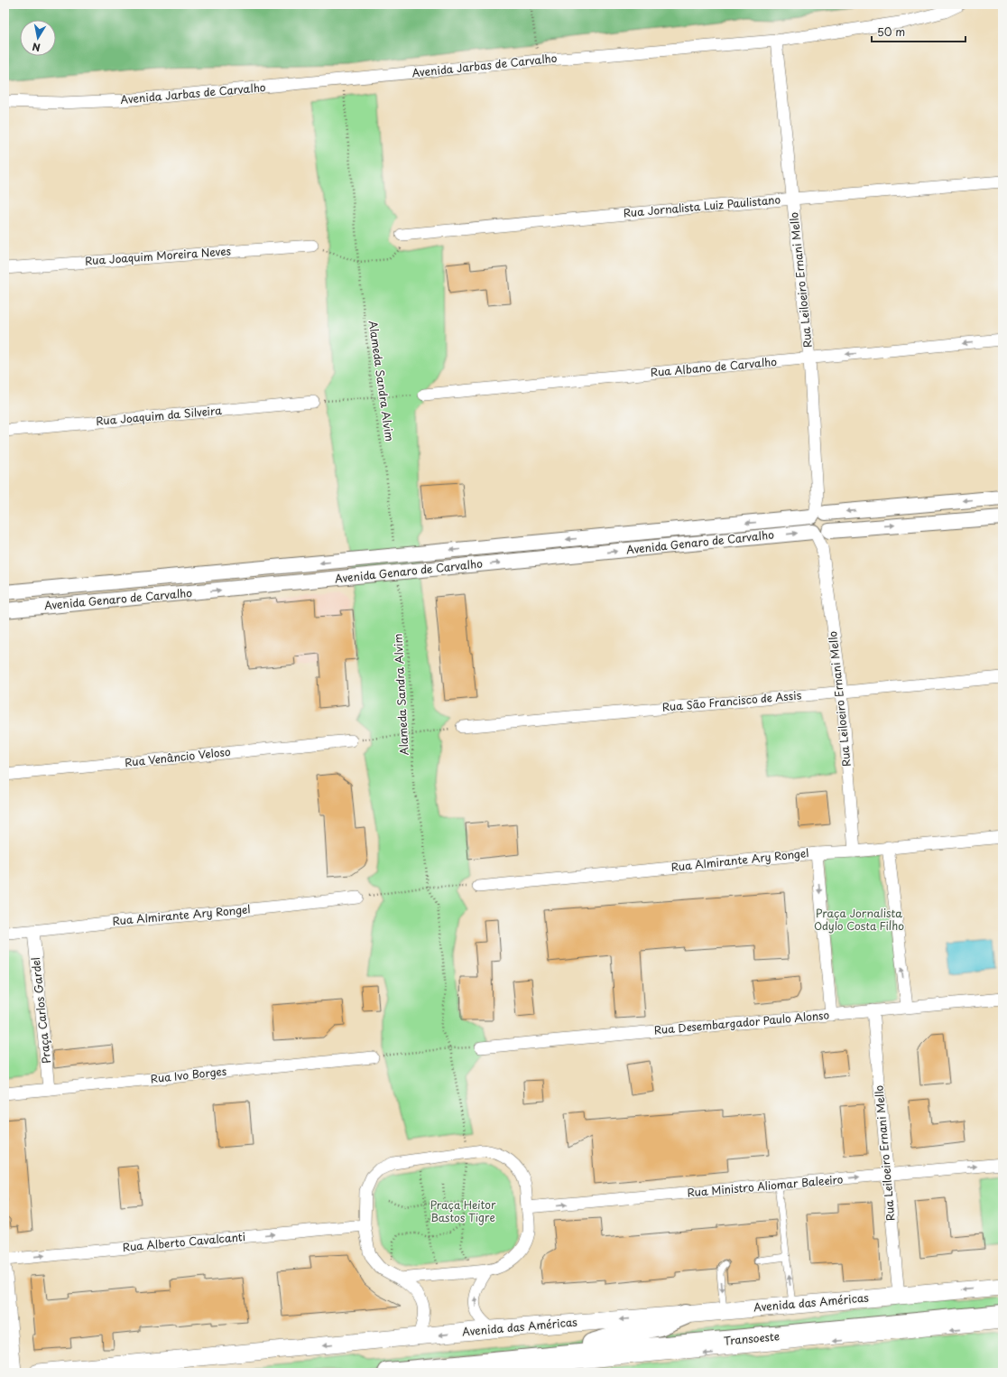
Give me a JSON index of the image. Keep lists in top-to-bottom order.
{
  "streets": {
    "main road": ["Avenida das Américas"],
    "street": [
      "Avenida Jarbas de Carvalho",
      "Rua Jornalista Luiz Paulistano",
      "Rua Joaquim Moreira Neves",
      "Rua Leiloeiro Ernani Mello",
      "Rua Albano de Carvalho",
      "Rua Joaquim da Silveira",
      "Avenida Genaro de Carvalho",
      "Rua São Francisco de Assis",
      "Rua Venâncio Veloso",
      "Rua Almirante Ary Rongel",
      "Praça Carlos Gardel",
      "Rua Desembargador Paulo Alonso",
      "Rua Ivo Borges",
      "Rua Ministro Aliomar Baleeiro",
      "Rua Alberto Cavalcanti"
    ],
    "lane": ["Transoeste"],
    "path": ["Alameda Sandra Alvim"]
  },
  "crossings": [
    ["Avenida Jarbas de Carvalho", "Rua Leiloeiro Ernani Mello"],
    ["Avenida Jarbas de Carvalho", "Alameda Sandra Alvim"],
    ["Rua Jornalista Luiz Paulistano", "Rua Leiloeiro Ernani Mello"],
    ["Rua Leiloeiro Ernani Mello", "Rua Albano de Carvalho"],
    ["Rua Leiloeiro Ernani Mello", "Avenida Genaro de Carvalho"],
    ["Rua Leiloeiro Ernani Mello", "Rua São Francisco de Assis"],
    ["Rua Leiloeiro Ernani Mello", "Rua Almirante Ary Rongel"],
    ["Rua Leiloeiro Ernani Mello", "Rua Desembargador Paulo Alonso"],
    ["Rua Leiloeiro Ernani Mello", "Rua Ministro Aliomar Baleeiro"],
    ["Rua Leiloeiro Ernani Mello", "Avenida das Américas"],
    ["Alameda Sandra Alvim", "Avenida Genaro de Carvalho"],
    ["Rua Almirante Ary Rongel", "Praça Carlos Gardel"],
    ["Praça Carlos Gardel", "Rua Ivo Borges"]
  ],
  "one_way": [
    "Rua Ministro Aliomar Baleeiro",
    "Rua Alberto Cavalcanti",
    "Avenida das Américas",
    "Transoeste"
  ],
  "parks": ["Praça Jornalista Odylo Costa Filho", "Praça Heitor Bastos Tigre"],
  "scale_bar": "50 m",
  "north": "bottom"
}
